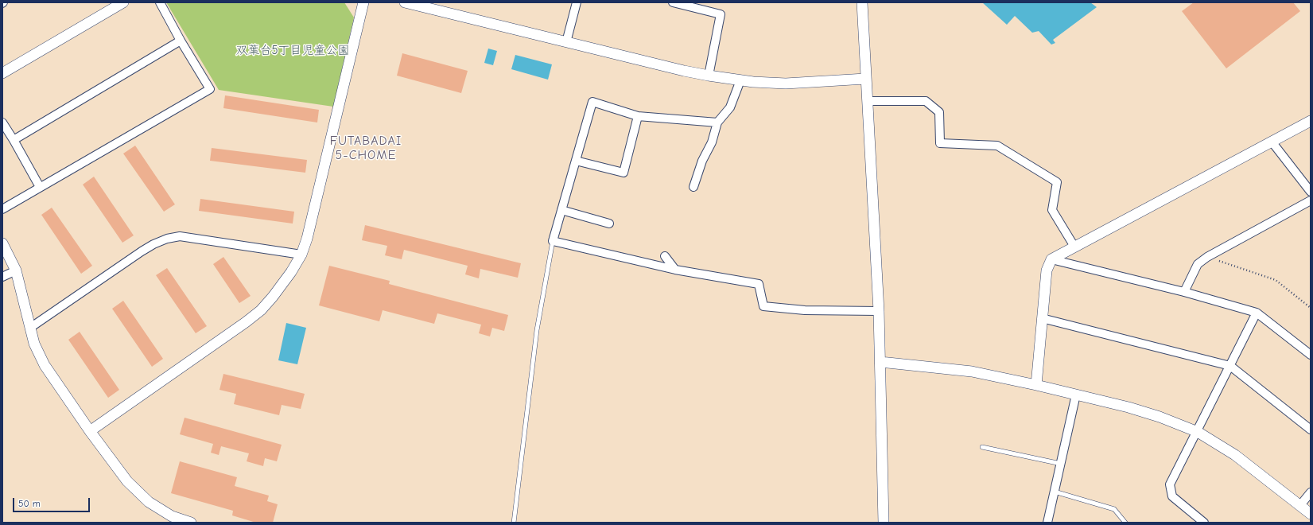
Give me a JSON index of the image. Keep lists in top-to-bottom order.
{
  "districts": ["FUTABADAI 5-CHOME"],
  "parks": ["双葉台5丁目児童公園"],
  "scale_bar": "50 m"
}
